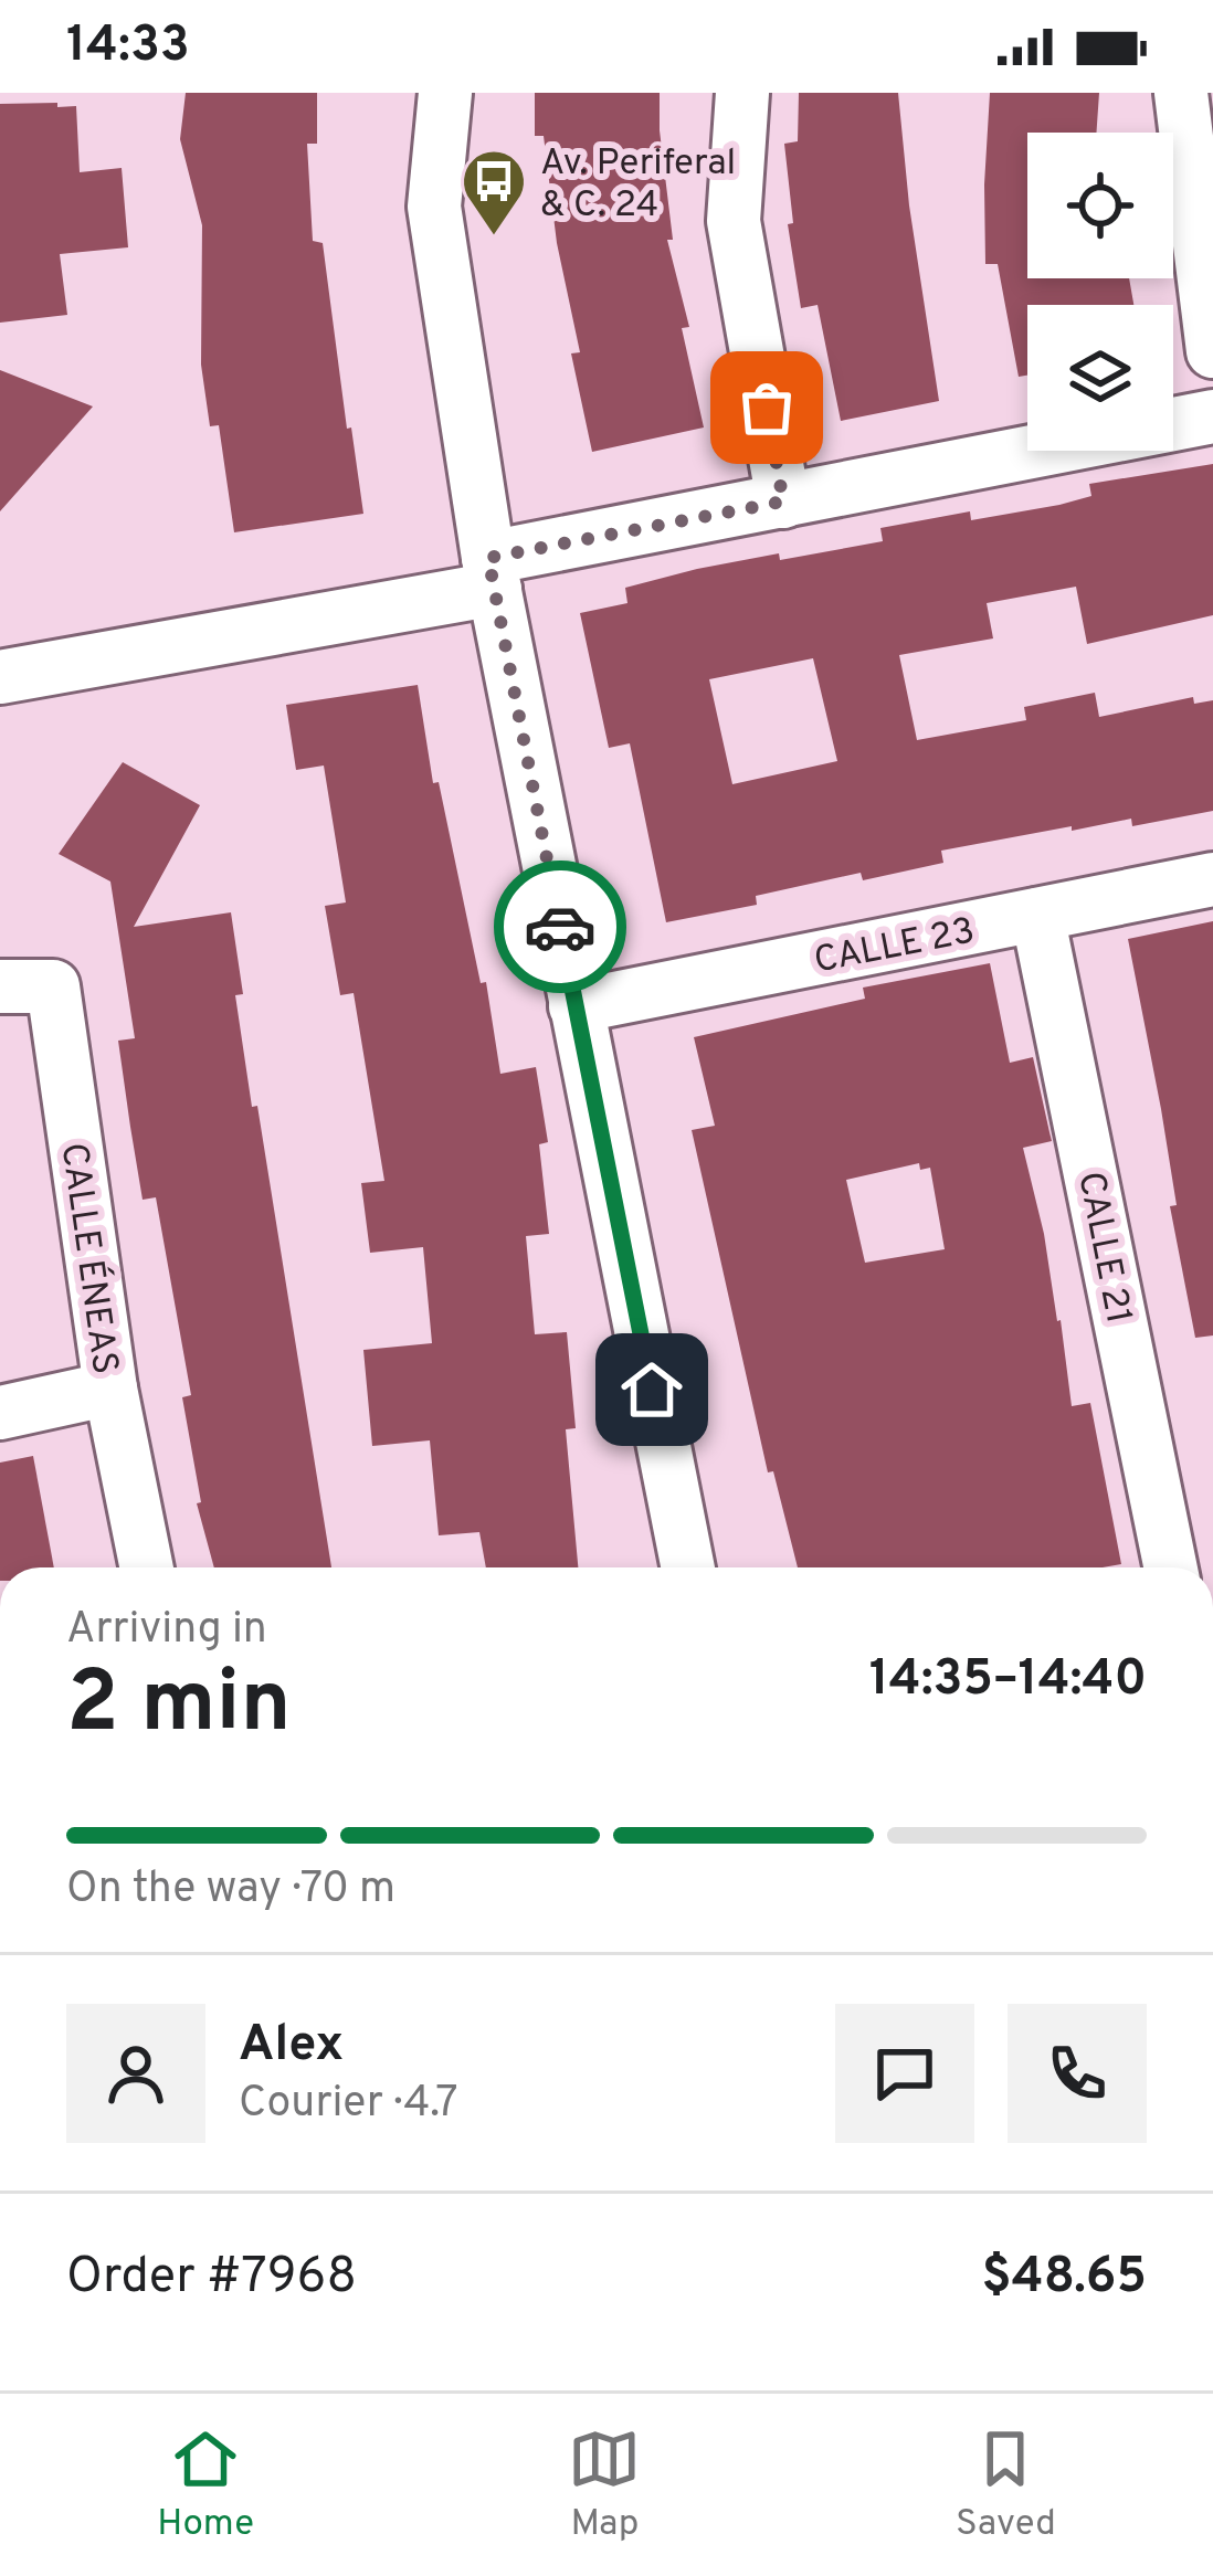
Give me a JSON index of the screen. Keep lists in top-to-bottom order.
{
  "streets": {
    "street": ["CALLE 23", "CALLE 21", "CALLE ÉNEAS"]
  },
  "crossings": [
    ["CALLE 23", "CALLE 21"]
  ],
  "places": {
    "bus stop": ["Av. Periferal & C. 24"]
  },
  "page": {
    "status": "14:33",
    "heading": ["2 min", "Arriving in", "14:35–14:40"],
    "panel": [
      "Alex",
      "Courier · 4.7",
      "Order #7968",
      "$48.65"
    ],
    "bar": "On the way · 70 m",
    "tabs": ["Home", "Map", "Saved"]
  }
}
